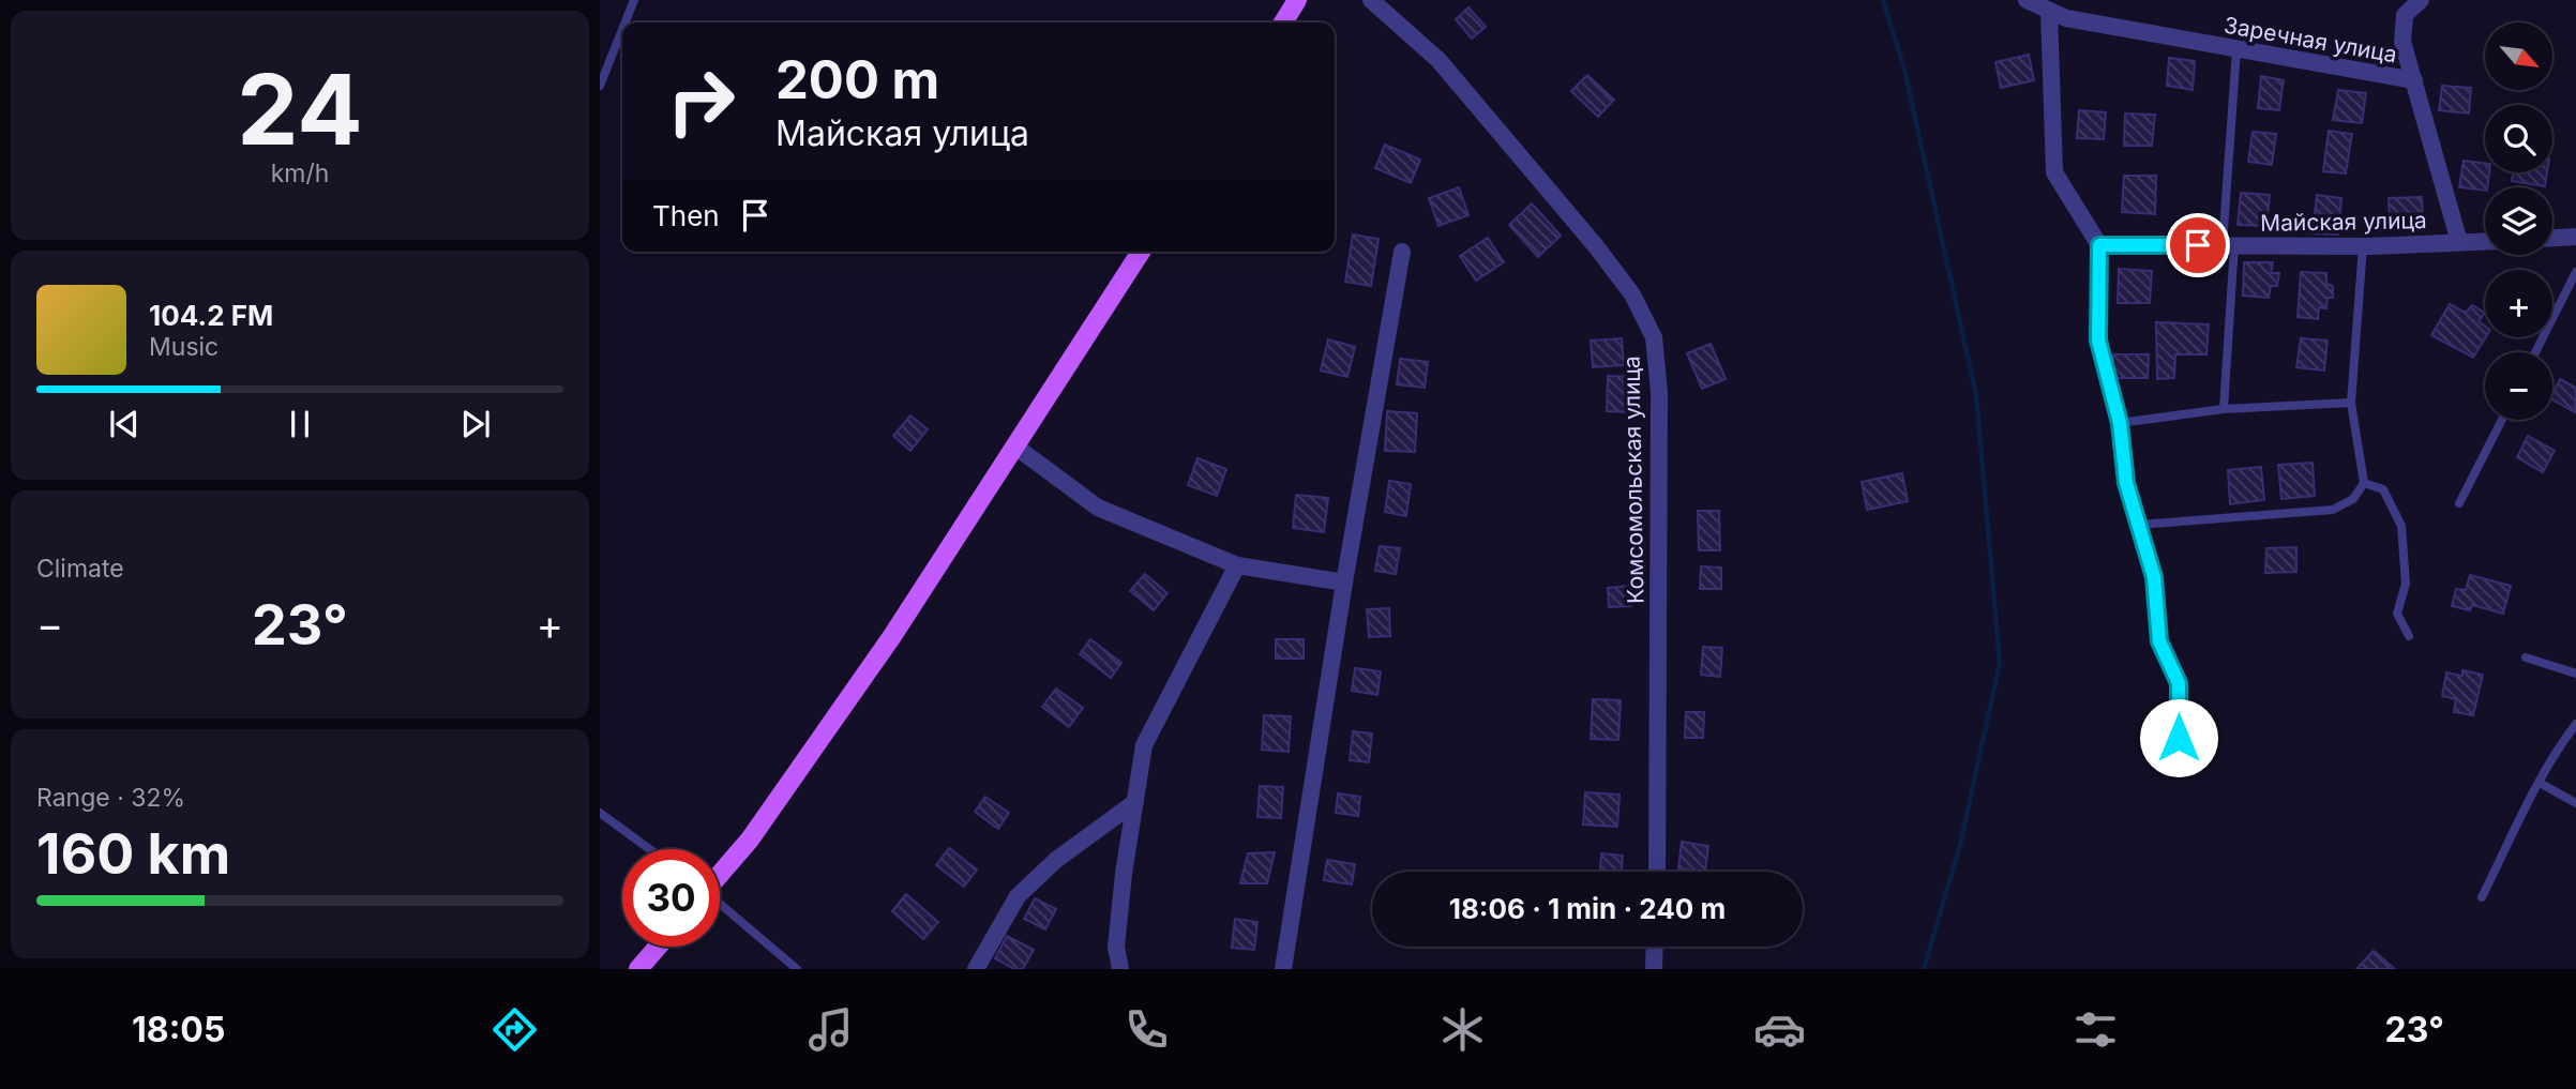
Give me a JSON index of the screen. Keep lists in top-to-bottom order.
{
  "streets": {
    "street": ["Заречная улица", "Майская улица", "Комсомольская улица"]
  },
  "north": "bottom right",
  "page": {
    "tile": [
      ["24", "km/h"],
      "Climate",
      ["Range · 32%", "160 km"]
    ],
    "map_buttons": ["+", "−"],
    "turn": ["200 m", "Майская улица"],
    "then": "Then",
    "song": ["104.2 FM", "Music"],
    "heat": ["−", "23°", "+"],
    "limit": "30",
    "trip": "18:06 · 1 min · 240 m",
    "tabs": ["18:05", "23°"]
  }
}
